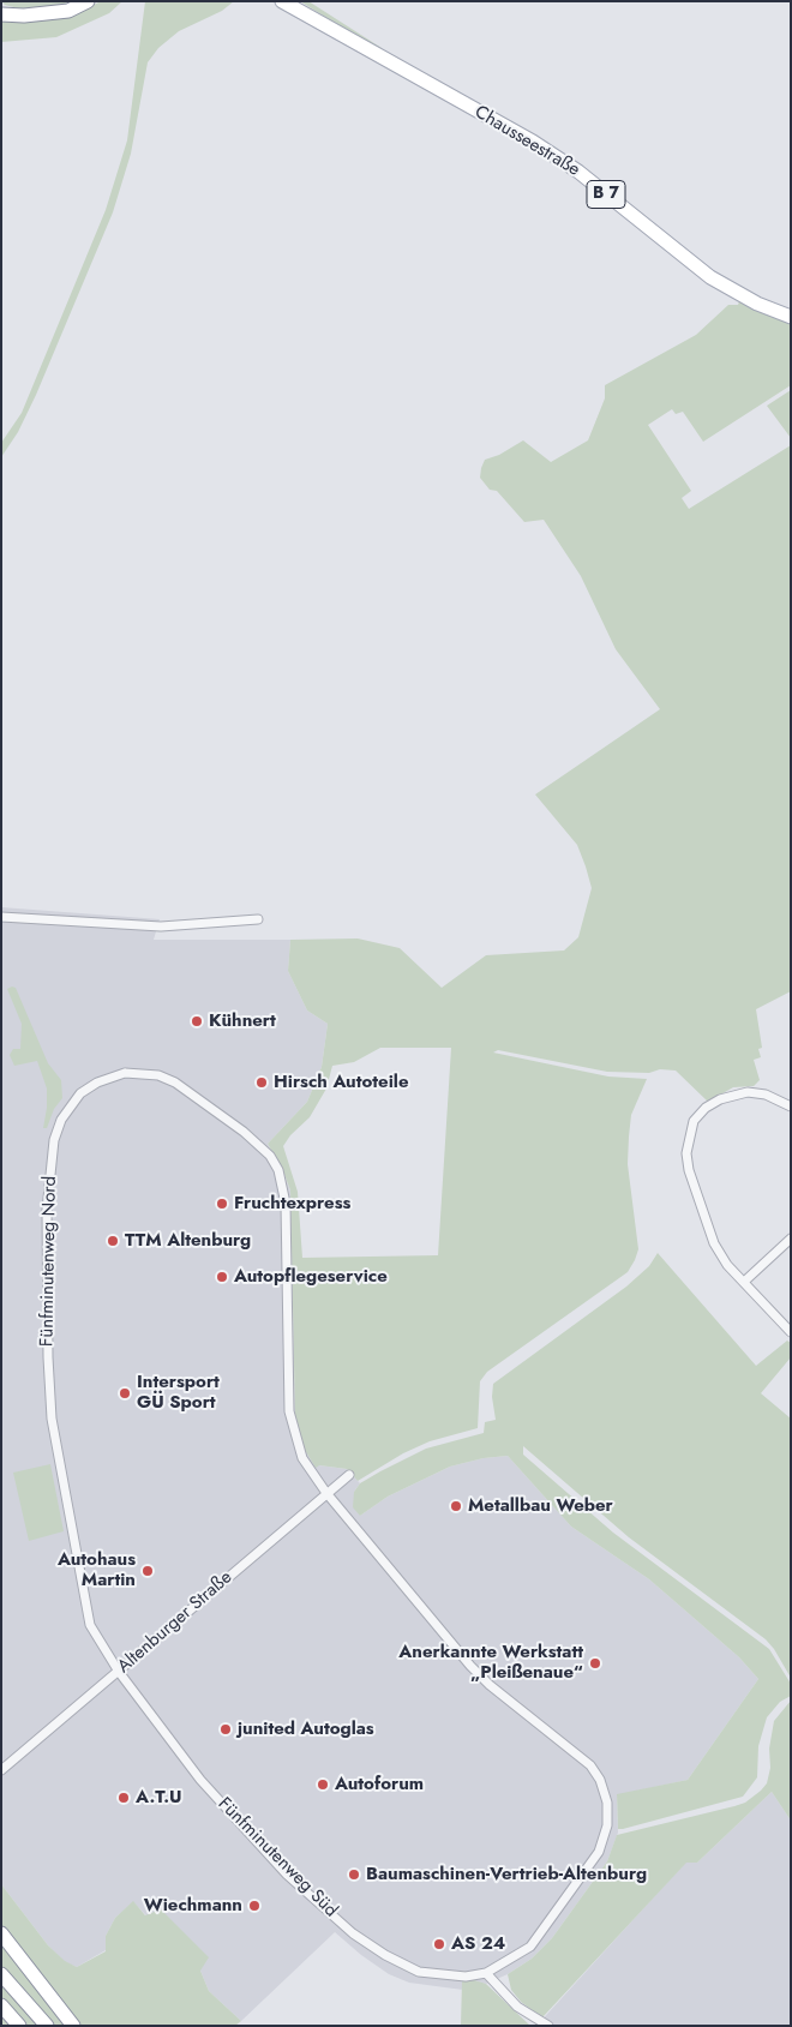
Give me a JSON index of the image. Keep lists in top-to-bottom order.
{
  "streets": {
    "main road": ["Chausseestraße", "B 7"],
    "street": ["Fünfminutenweg Nord", "Altenburger Straße", "Fünfminutenweg Süd"]
  },
  "crossings": [
    ["Fünfminutenweg Nord", "Altenburger Straße"],
    ["Fünfminutenweg Nord", "Fünfminutenweg Süd"],
    ["Altenburger Straße", "Fünfminutenweg Süd"]
  ],
  "places": [
    "Kühnert",
    "Hirsch Autoteile",
    "Fruchtexpress",
    "TTM Altenburg",
    "Autopflegeservice",
    "Intersport GÜ Sport",
    "Metallbau Weber",
    "Autohaus Martin",
    "Anerkannte Werkstatt „Pleißenaue“",
    "junited Autoglas",
    "Autoforum",
    "A.T.U",
    "Baumaschinen-Vertrieb-Altenburg",
    "Wiechmann",
    "AS 24"
  ]
}
